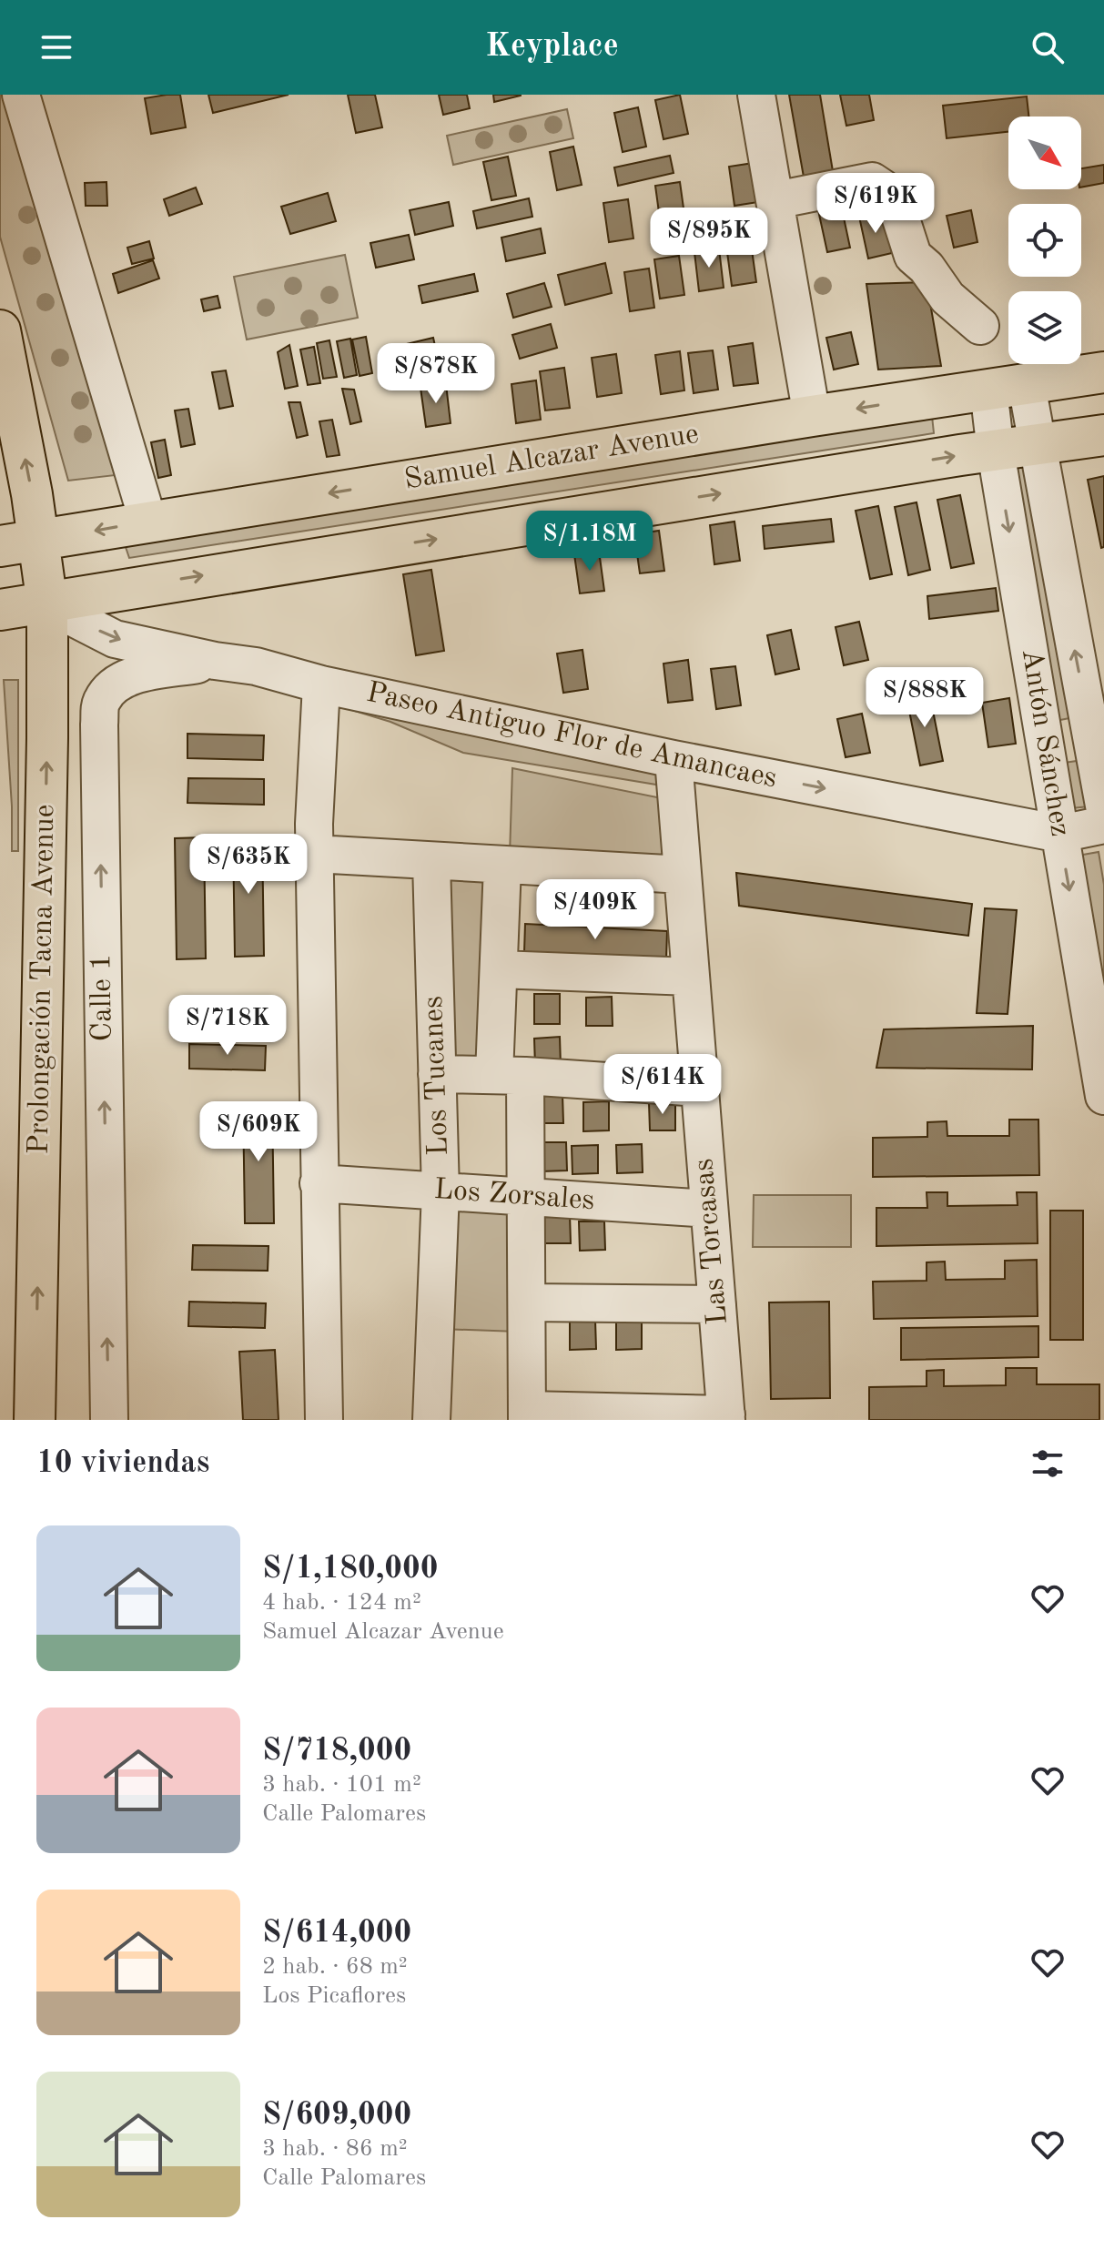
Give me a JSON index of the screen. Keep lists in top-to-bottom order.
{
  "streets": {
    "main road": ["Samuel Alcazar Avenue", "Prolongación Tacna Avenue"],
    "street": [
      "Paseo Antiguo Flor de Amancaes",
      "Antón Sánchez",
      "Calle 1",
      "Los Tucanes",
      "Los Zorsales",
      "Las Torcasas"
    ]
  },
  "crossings": [
    ["Samuel Alcazar Avenue", "Antón Sánchez"],
    ["Samuel Alcazar Avenue", "Prolongación Tacna Avenue"],
    ["Paseo Antiguo Flor de Amancaes", "Antón Sánchez"],
    ["Paseo Antiguo Flor de Amancaes", "Prolongación Tacna Avenue"],
    ["Paseo Antiguo Flor de Amancaes", "Calle 1"],
    ["Paseo Antiguo Flor de Amancaes", "Las Torcasas"],
    ["Los Tucanes", "Los Zorsales"],
    ["Los Zorsales", "Las Torcasas"]
  ],
  "one_way": ["Prolongación Tacna Avenue"],
  "north": "bottom right",
  "page": {
    "header": "Keyplace",
    "price": [
      "S/619K",
      "S/895K",
      "S/878K",
      "S/1.18M",
      "S/888K",
      "S/635K",
      "S/409K",
      "S/718K",
      "S/614K",
      "S/609K"
    ],
    "heading": "10 viviendas",
    "list": [
      {
        "name": "S/1,180,000",
        "note": "4 hab. · 124 m² · Samuel Alcazar Avenue"
      },
      {
        "name": "S/718,000",
        "note": "3 hab. · 101 m² · Calle Palomares"
      },
      {
        "name": "S/614,000",
        "note": "2 hab. · 68 m² · Los Picaflores"
      },
      {
        "name": "S/609,000",
        "note": "3 hab. · 86 m² · Calle Palomares"
      }
    ]
  }
}
